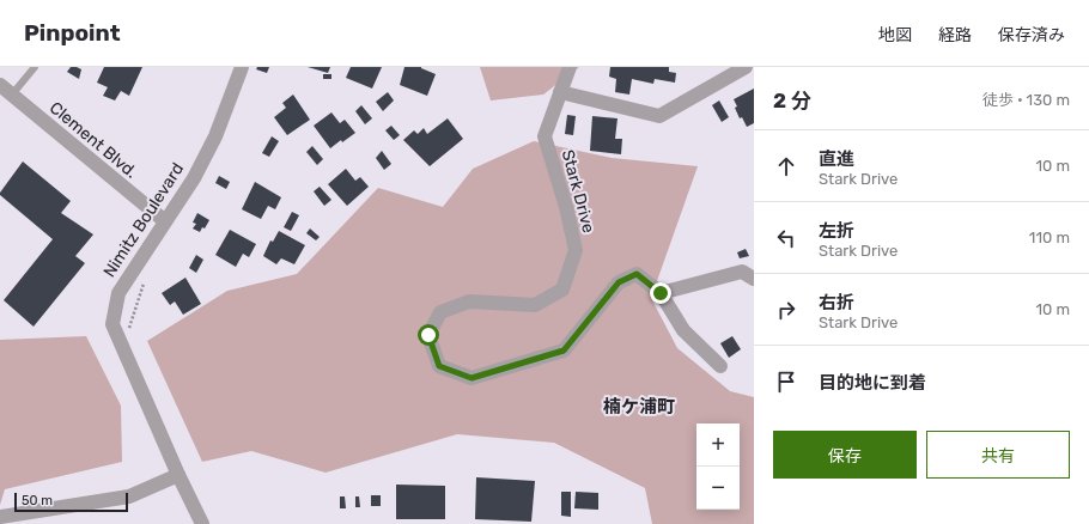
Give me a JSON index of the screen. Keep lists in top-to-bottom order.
{
  "streets": {
    "street": ["Clement Blvd.", "Stark Drive", "Nimitz Boulevard"]
  },
  "crossings": [
    ["Clement Blvd.", "Nimitz Boulevard"]
  ],
  "districts": ["楠ケ浦町"],
  "scale_bar": "50 m",
  "page": {
    "header": "Pinpoint",
    "nav": ["地図", "経路", "保存済み"],
    "heading": ["2 分", "徒歩 · 130 m"],
    "list": [
      ["直進", "Stark Drive", "10 m"],
      ["左折", "Stark Drive", "110 m"],
      ["右折", "Stark Drive", "10 m"],
      "目的地に到着"
    ],
    "buttons": ["保存", "共有"],
    "map_buttons": ["+", "−"],
    "scale": "50 m"
  }
}
